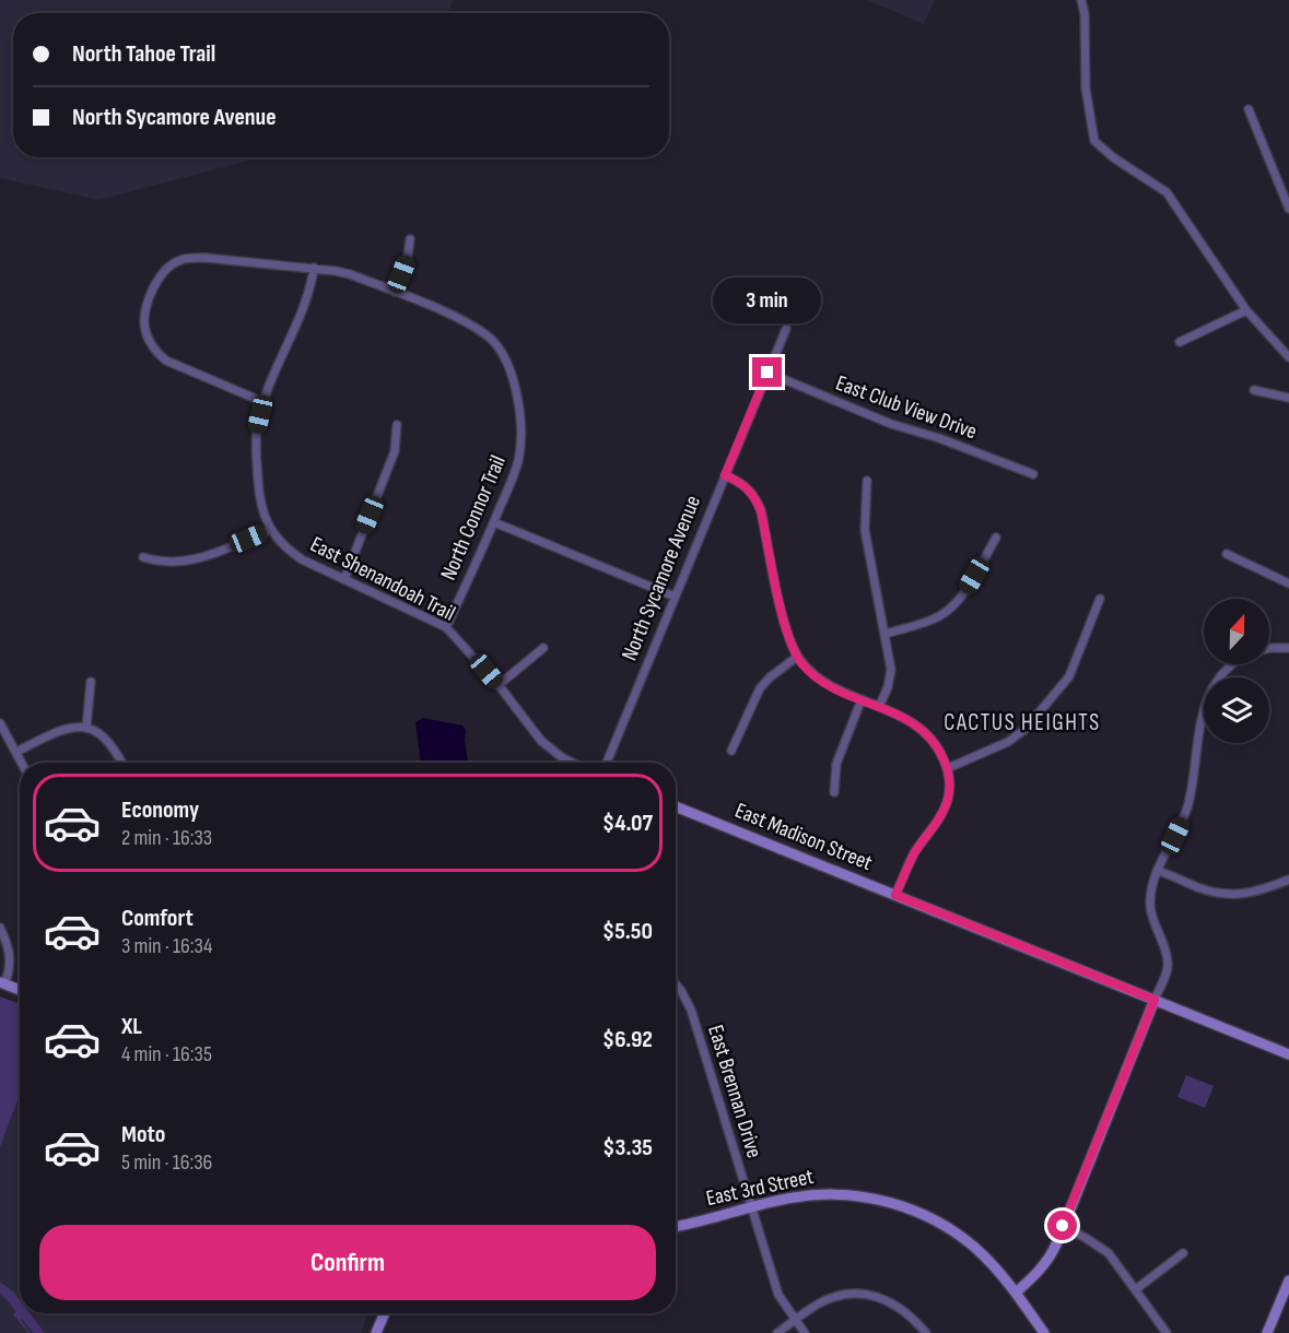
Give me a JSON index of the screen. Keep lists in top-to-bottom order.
{
  "streets": {
    "street": [
      "East Club View Drive",
      "North Connor Trail",
      "North Sycamore Avenue",
      "East Shenandoah Trail",
      "East Madison Street",
      "East Brennan Drive",
      "East 3rd Street"
    ]
  },
  "crossings": [
    ["East Club View Drive", "North Sycamore Avenue"],
    ["North Connor Trail", "East Shenandoah Trail"],
    ["East Brennan Drive", "East 3rd Street"]
  ],
  "districts": ["CACTUS HEIGHTS"],
  "north": "top",
  "page": {
    "banner": ["North Tahoe Trail", "North Sycamore Avenue"],
    "bubble": "3 min",
    "list": [
      {
        "name": "Economy",
        "note": "2 min · 16:33",
        "value": "$4.07"
      },
      {
        "name": "Comfort",
        "note": "3 min · 16:34",
        "value": "$5.50"
      },
      {
        "name": "XL",
        "note": "4 min · 16:35",
        "value": "$6.92"
      },
      {
        "name": "Moto",
        "note": "5 min · 16:36",
        "value": "$3.35"
      }
    ],
    "buttons": "Confirm"
  }
}
